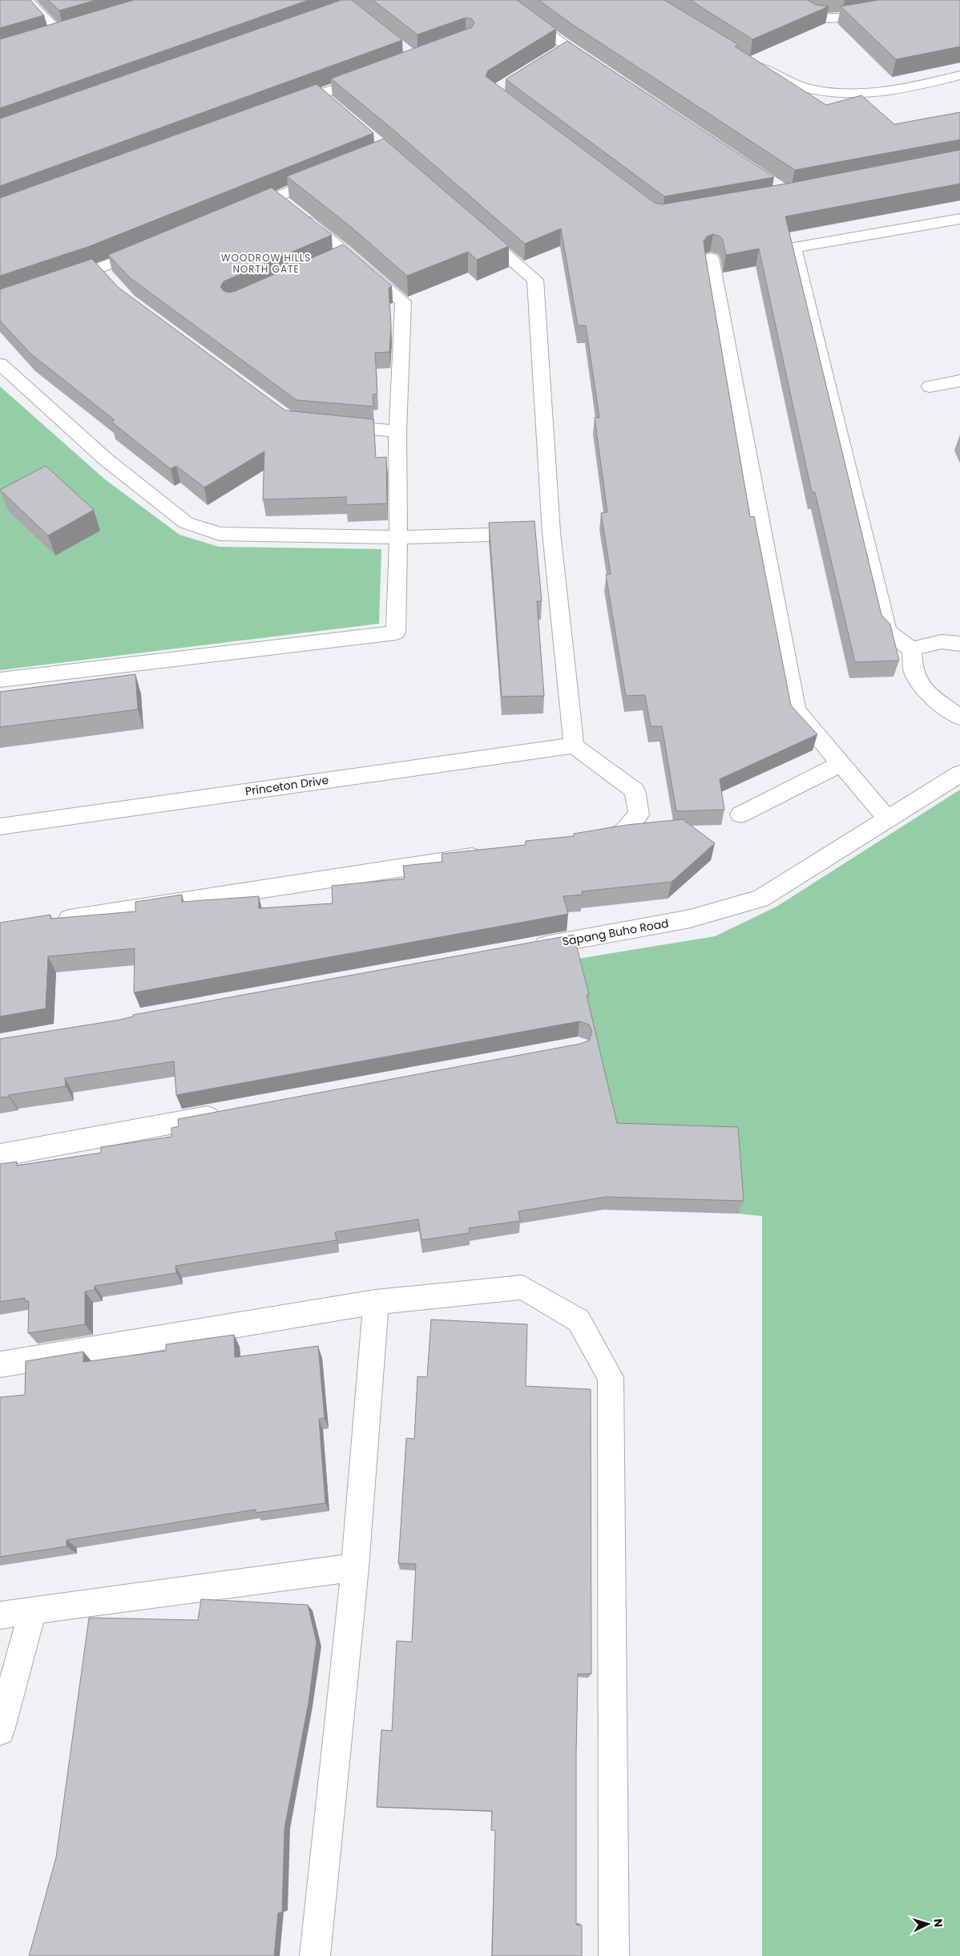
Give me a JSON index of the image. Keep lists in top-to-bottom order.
{
  "streets": {
    "street": ["Princeton Drive", "Sapang Buho Road"]
  },
  "districts": ["WOODROW HILLS NORTH GATE"],
  "north": "right"
}
